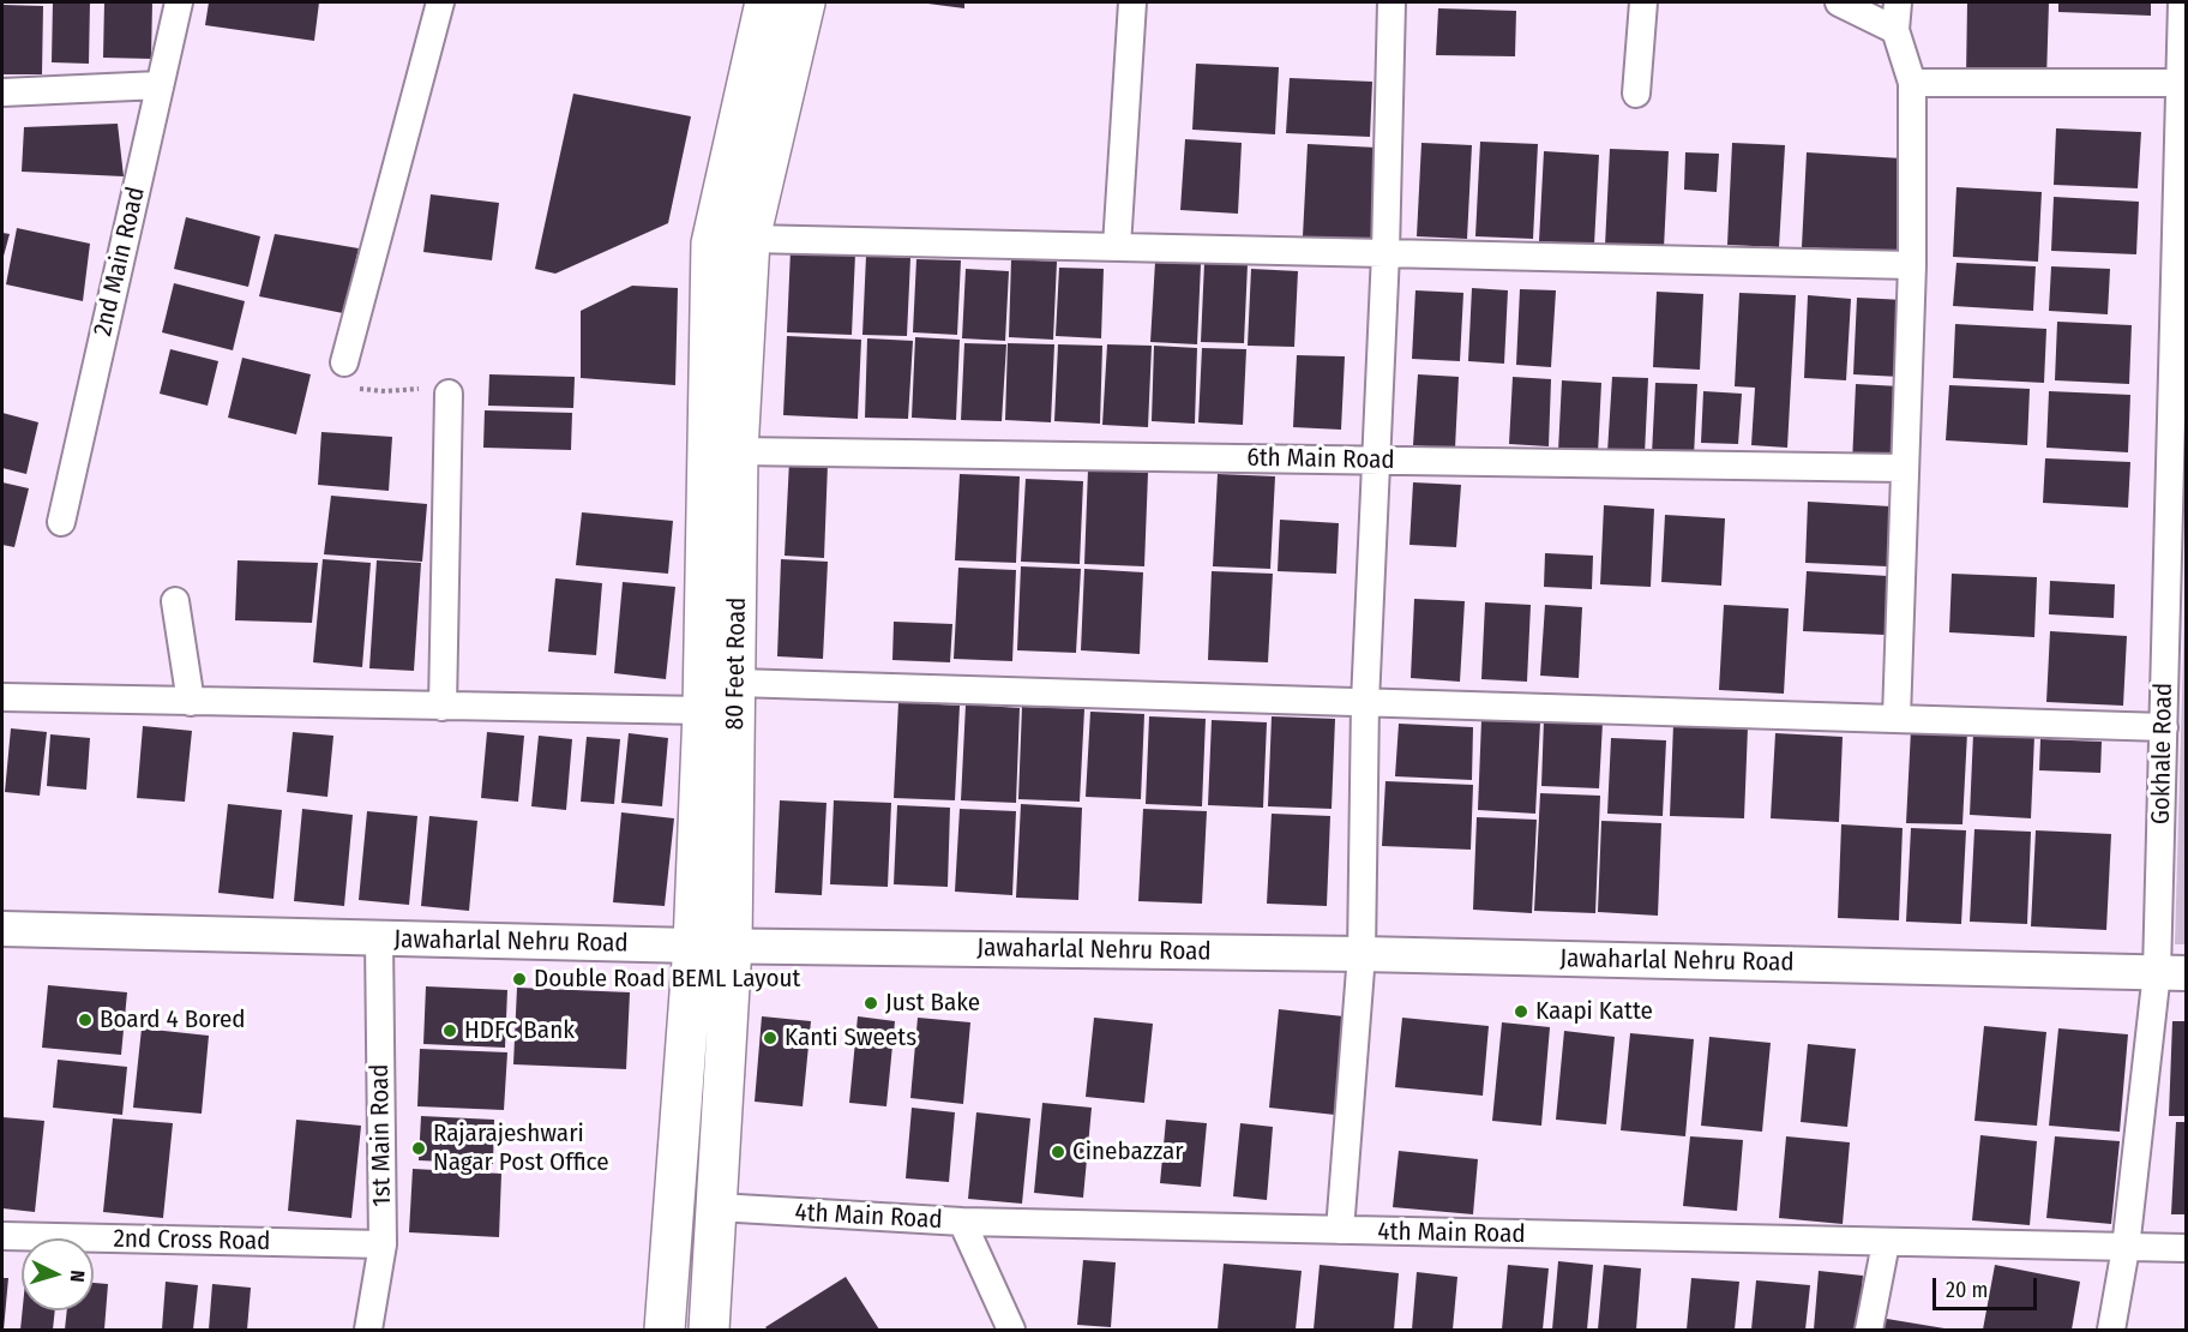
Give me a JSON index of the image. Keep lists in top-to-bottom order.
{
  "streets": {
    "main road": ["80 Feet Road"],
    "street": [
      "2nd Main Road",
      "6th Main Road",
      "Gokhale Road",
      "Jawaharlal Nehru Road",
      "1st Main Road",
      "4th Main Road",
      "2nd Cross Road"
    ]
  },
  "crossings": [
    ["6th Main Road", "80 Feet Road"],
    ["80 Feet Road", "Jawaharlal Nehru Road"],
    ["80 Feet Road", "4th Main Road"],
    ["Gokhale Road", "Jawaharlal Nehru Road"],
    ["Gokhale Road", "4th Main Road"],
    ["Jawaharlal Nehru Road", "1st Main Road"],
    ["1st Main Road", "2nd Cross Road"]
  ],
  "places": [
    "Double Road BEML Layout",
    "Just Bake",
    "Kaapi Katte",
    "Board 4 Bored",
    "HDFC Bank",
    "Kanti Sweets",
    "Rajarajeshwari Nagar Post Office",
    "Cinebazzar"
  ],
  "scale_bar": "20 m",
  "north": "right"
}
